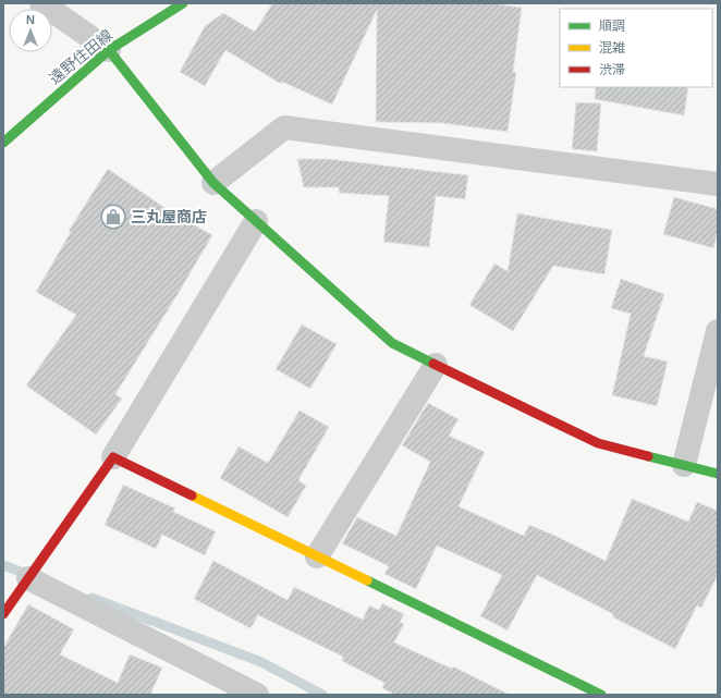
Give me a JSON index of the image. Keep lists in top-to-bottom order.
{
  "streets": {
    "street": ["遠野住田線"]
  },
  "places": {
    "shop": ["三丸屋商店"]
  },
  "legend": ["順調", "混雑", "渋滞"],
  "north": "top"
}
